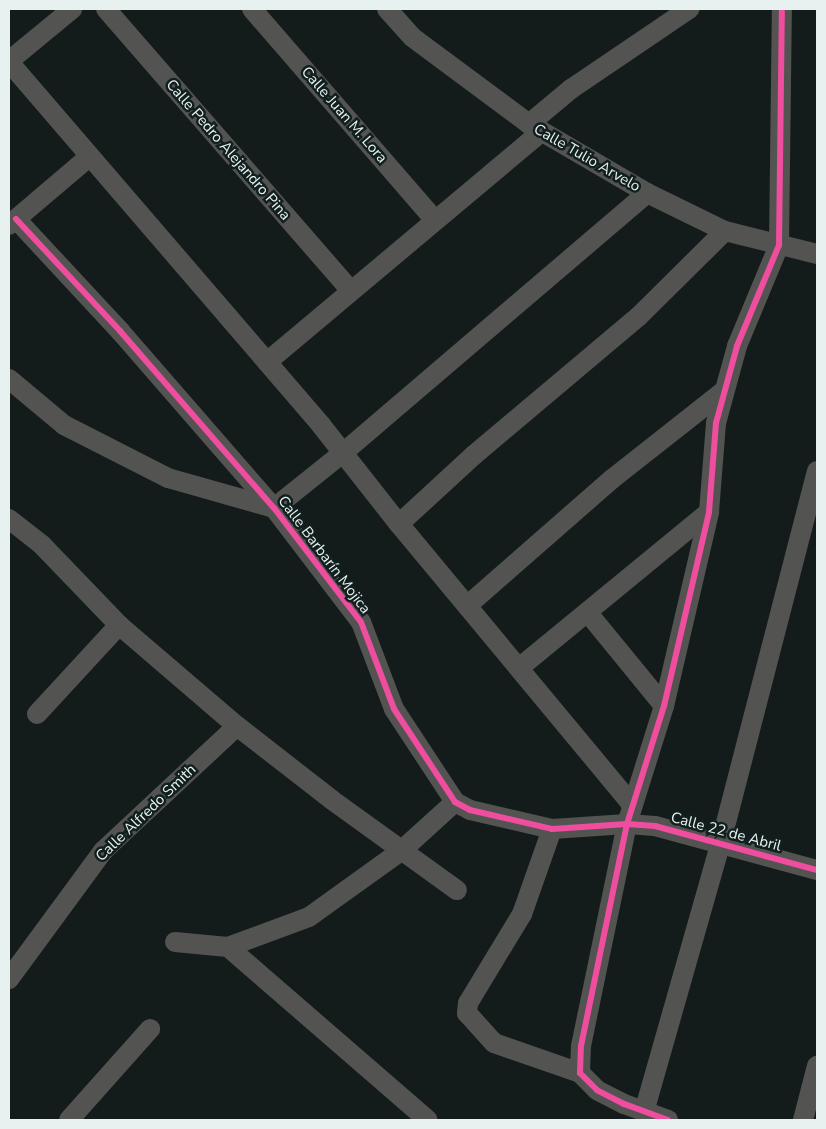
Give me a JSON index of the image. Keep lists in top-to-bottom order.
{
  "streets": {
    "street": [
      "Calle Juan M. Lora",
      "Calle Pedro Alejandro Pina",
      "Calle Tulio Arvelo",
      "Calle Barbarín Mojica",
      "Calle Alfredo Smith",
      "Calle 22 de Abril"
    ]
  }
}
